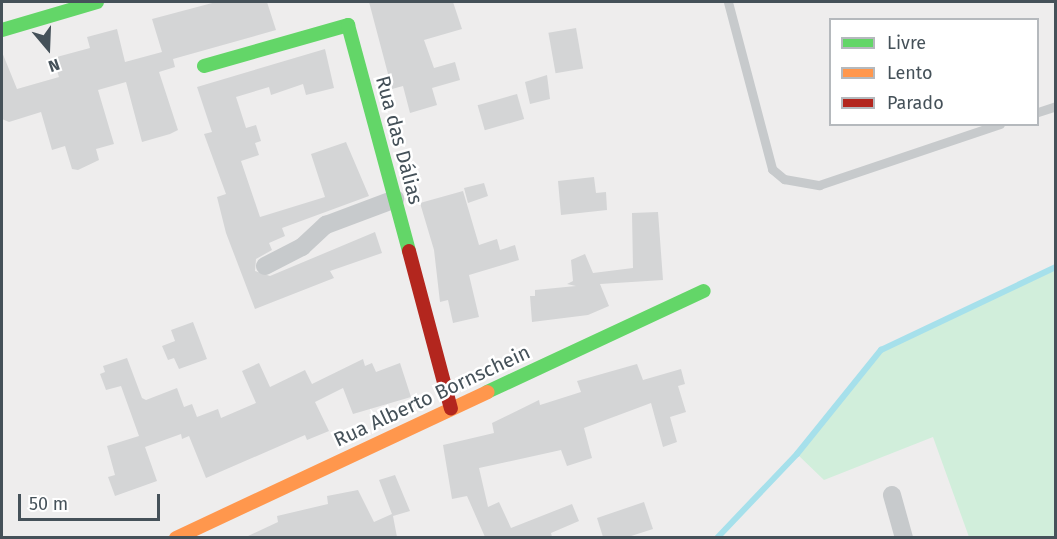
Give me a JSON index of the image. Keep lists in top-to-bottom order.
{
  "streets": {
    "street": ["Rua das Dálias", "Rua Alberto Bornschein"]
  },
  "crossings": [
    ["Rua das Dálias", "Rua Alberto Bornschein"]
  ],
  "legend": ["Livre", "Lento", "Parado"],
  "scale_bar": "50 m",
  "north": "bottom"
}
